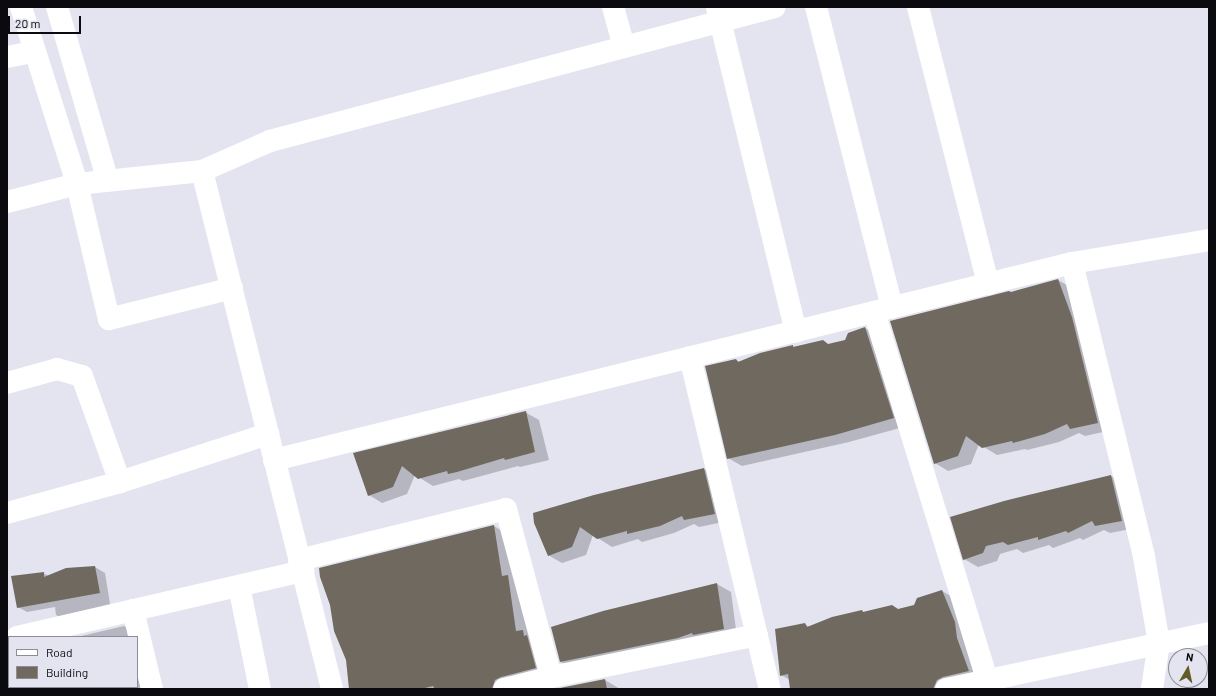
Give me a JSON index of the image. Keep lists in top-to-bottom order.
{
  "legend": ["Road", "Building"],
  "scale_bar": "20 m",
  "north": "top"
}
